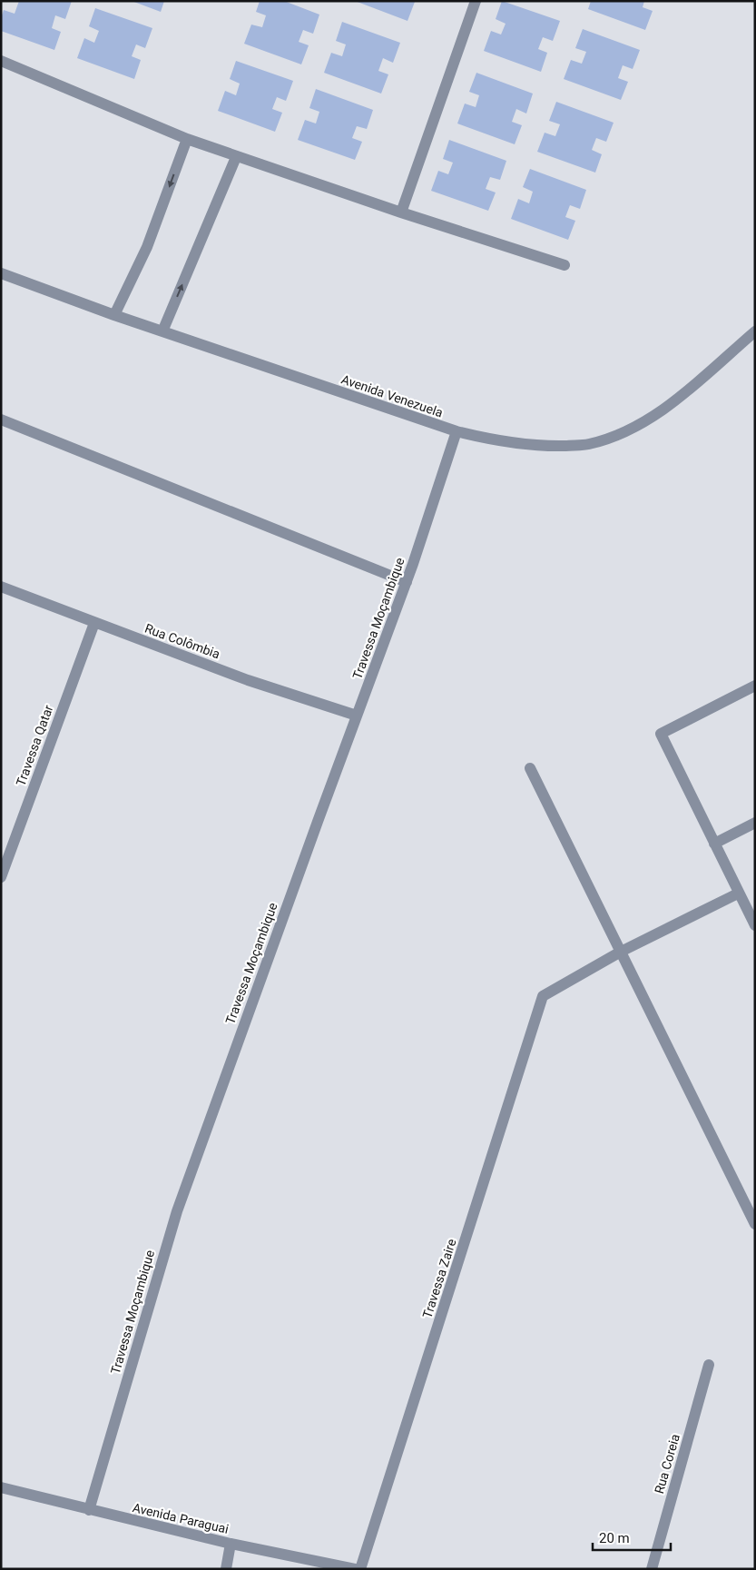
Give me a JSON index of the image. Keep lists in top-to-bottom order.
{
  "streets": {
    "street": [
      "Avenida Venezuela",
      "Travessa Moçambique",
      "Rua Colômbia",
      "Travessa Qatar",
      "Travessa Zaire",
      "Rua Coreia",
      "Avenida Paraguai"
    ]
  },
  "crossings": [
    ["Avenida Venezuela", "Travessa Moçambique"],
    ["Travessa Moçambique", "Rua Colômbia"],
    ["Travessa Moçambique", "Avenida Paraguai"],
    ["Rua Colômbia", "Travessa Qatar"]
  ],
  "scale_bar": "20 m"
}
